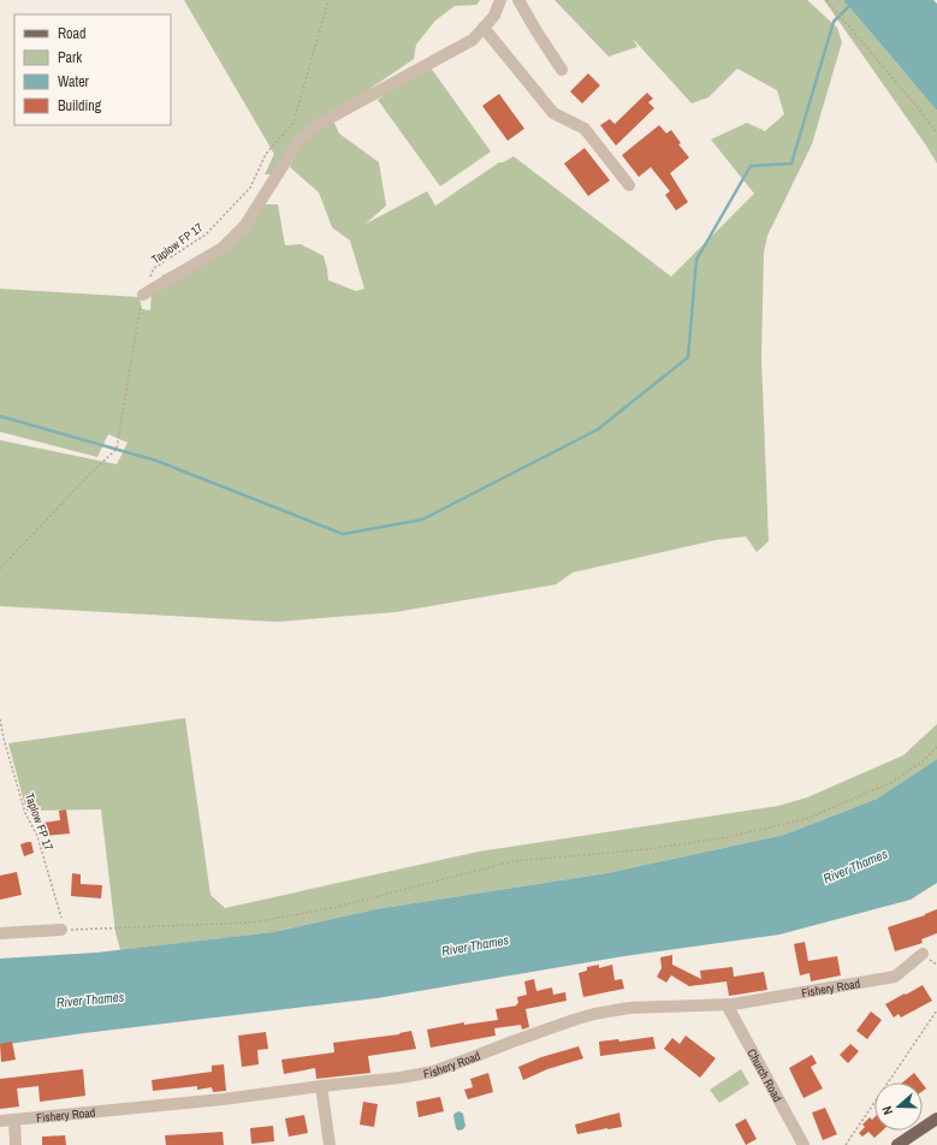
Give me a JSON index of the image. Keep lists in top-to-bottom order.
{
  "streets": {
    "street": ["Fishery Road", "Church Road"],
    "path": ["Taplow FP 17"]
  },
  "crossings": [
    ["Fishery Road", "Church Road"]
  ],
  "water": ["River Thames"],
  "legend": [
    "Road",
    "Park",
    "Water",
    "Building"
  ],
  "north": "left"
}
